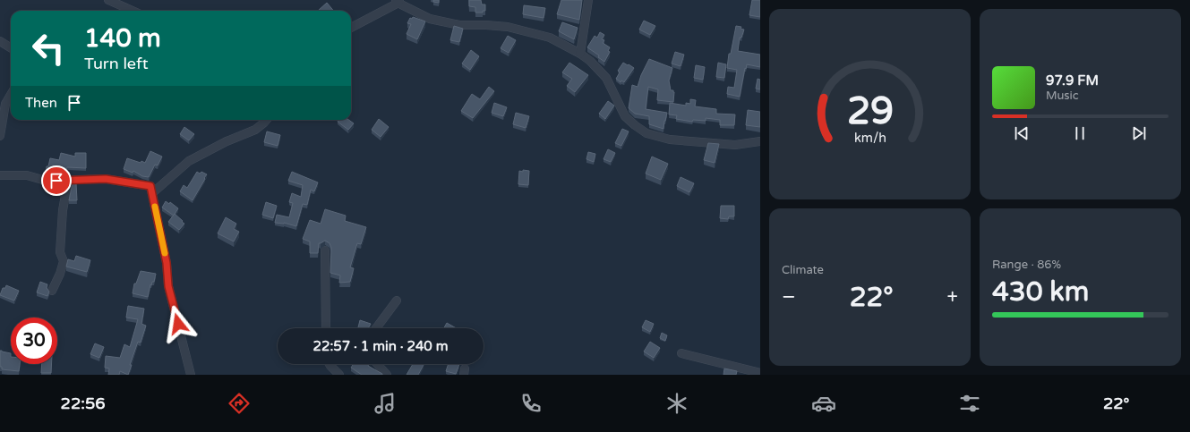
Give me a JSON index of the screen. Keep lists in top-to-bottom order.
{
  "page": {
    "turn": ["140 m", "Turn left"],
    "song": ["97.9 FM", "Music"],
    "then": "Then",
    "tile": [
      "Climate",
      ["Range · 86%", "430 km"]
    ],
    "heat": ["−", "22°", "+"],
    "limit": "30",
    "trip": "22:57 · 1 min · 240 m",
    "tabs": ["22:56", "22°"],
    "gauge": ["29", "km/h"]
  }
}
